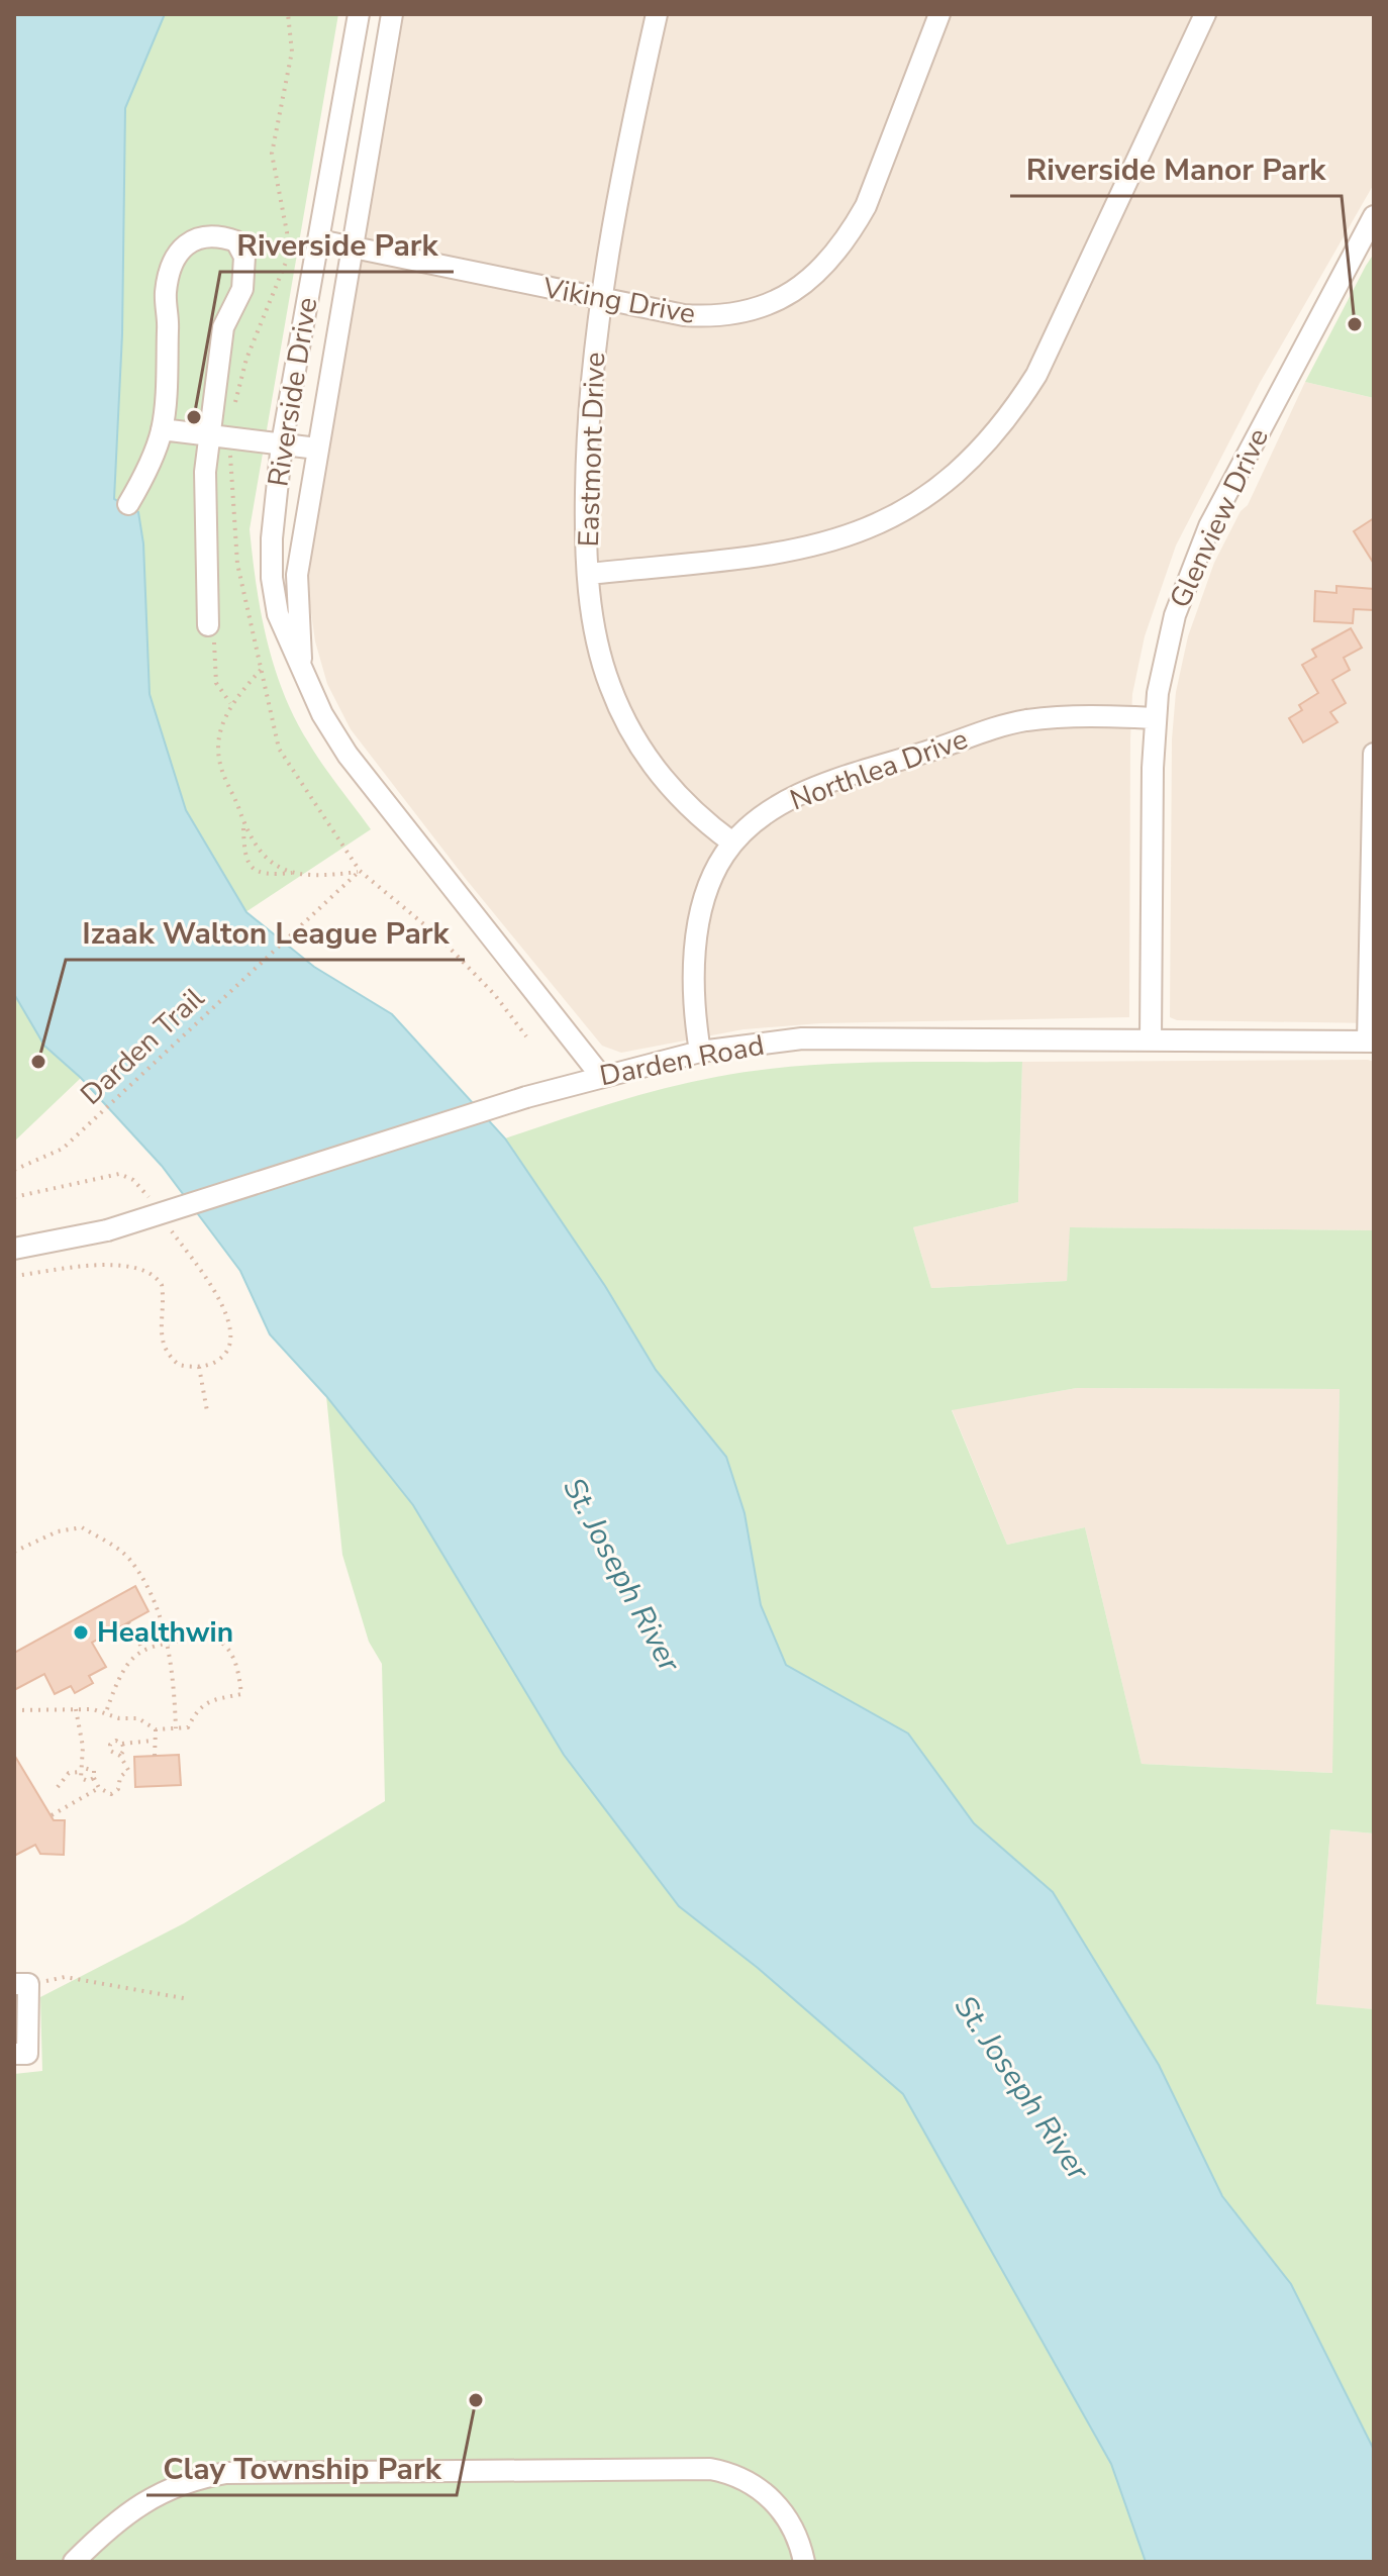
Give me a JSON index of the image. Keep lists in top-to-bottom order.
{
  "streets": {
    "street": [
      "Viking Drive",
      "Riverside Drive",
      "Eastmont Drive",
      "Glenview Drive",
      "Northlea Drive",
      "Darden Road"
    ],
    "path": ["Darden Trail"]
  },
  "crossings": [
    ["Viking Drive", "Riverside Drive"],
    ["Viking Drive", "Eastmont Drive"],
    ["Riverside Drive", "Darden Road"],
    ["Eastmont Drive", "Northlea Drive"],
    ["Glenview Drive", "Northlea Drive"],
    ["Glenview Drive", "Darden Road"],
    ["Northlea Drive", "Darden Road"]
  ],
  "water": ["St. Joseph River"],
  "places": [
    "Riverside Manor Park",
    "Riverside Park",
    "Izaak Walton League Park",
    "Healthwin",
    "Clay Township Park"
  ]
}
